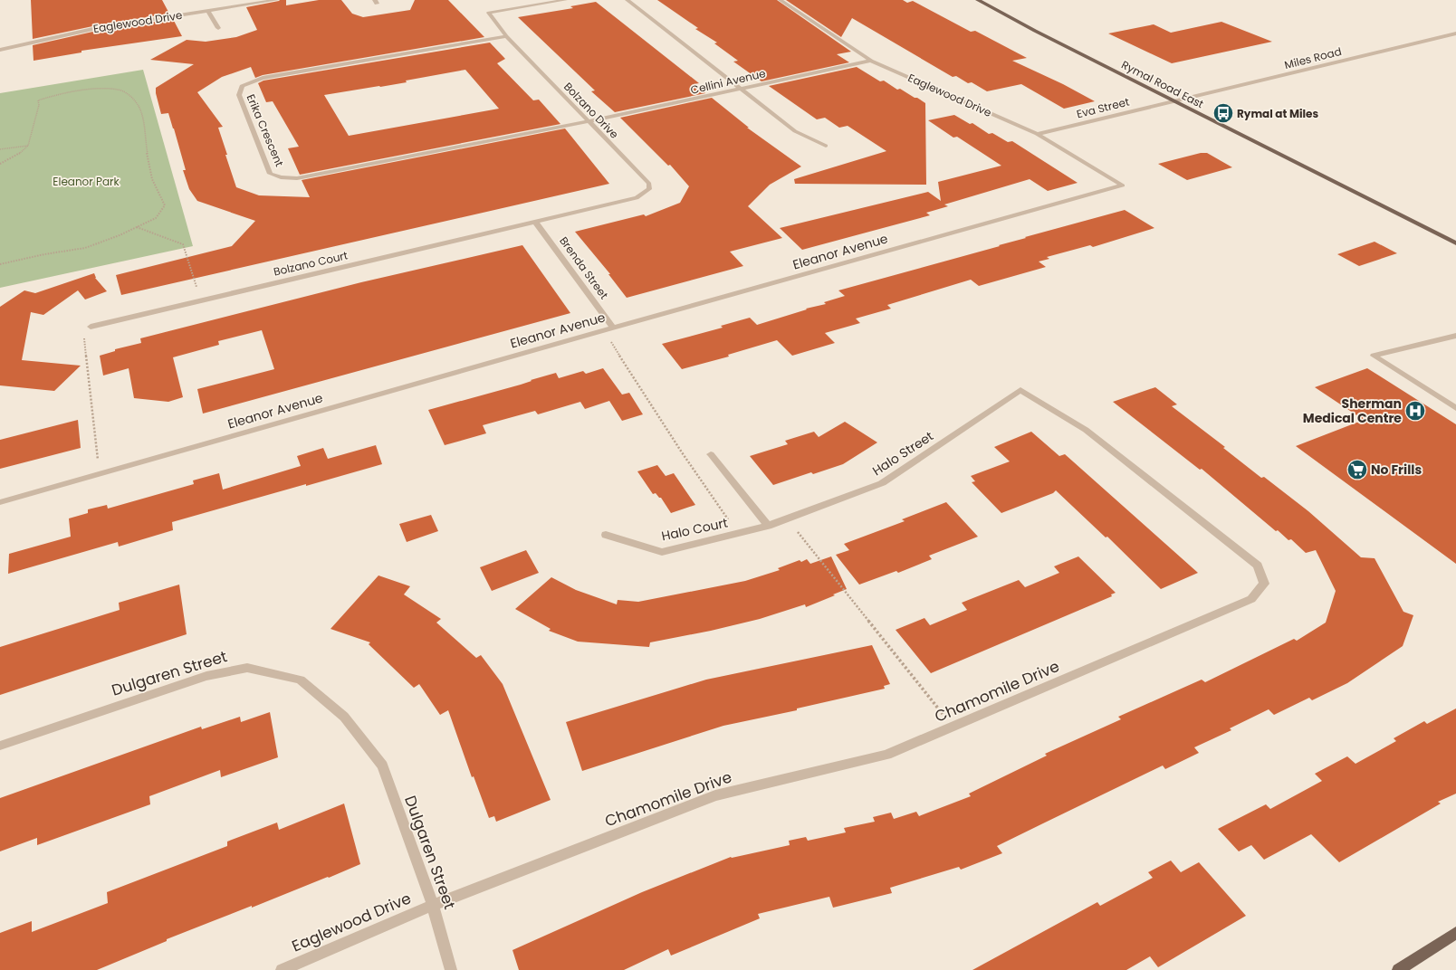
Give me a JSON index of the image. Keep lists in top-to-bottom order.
{
  "streets": {
    "main road": ["Rymal Road East"],
    "street": [
      "Eaglewood Drive",
      "Miles Road",
      "Cellini Avenue",
      "Eva Street",
      "Bolzano Drive",
      "Erika Crescent",
      "Eleanor Avenue",
      "Bolzano Court",
      "Brenda Street",
      "Halo Street",
      "Halo Court",
      "Dulgaren Street",
      "Chamomile Drive"
    ]
  },
  "crossings": [
    ["Eaglewood Drive", "Cellini Avenue"],
    ["Eaglewood Drive", "Eva Street"],
    ["Eaglewood Drive", "Eleanor Avenue"],
    ["Eaglewood Drive", "Dulgaren Street"],
    ["Eaglewood Drive", "Chamomile Drive"],
    ["Miles Road", "Rymal Road East"],
    ["Miles Road", "Eva Street"],
    ["Cellini Avenue", "Bolzano Drive"],
    ["Cellini Avenue", "Erika Crescent"],
    ["Rymal Road East", "Eva Street"],
    ["Bolzano Drive", "Erika Crescent"],
    ["Bolzano Drive", "Bolzano Court"],
    ["Bolzano Drive", "Brenda Street"],
    ["Eleanor Avenue", "Brenda Street"],
    ["Bolzano Court", "Brenda Street"],
    ["Halo Street", "Halo Court"],
    ["Halo Street", "Chamomile Drive"],
    ["Dulgaren Street", "Chamomile Drive"]
  ],
  "parks": ["Eleanor Park"],
  "places": {
    "bus stop": ["Rymal at Miles"],
    "hospital": ["Sherman Medical Centre"],
    "supermarket": ["No Frills"]
  }
}
